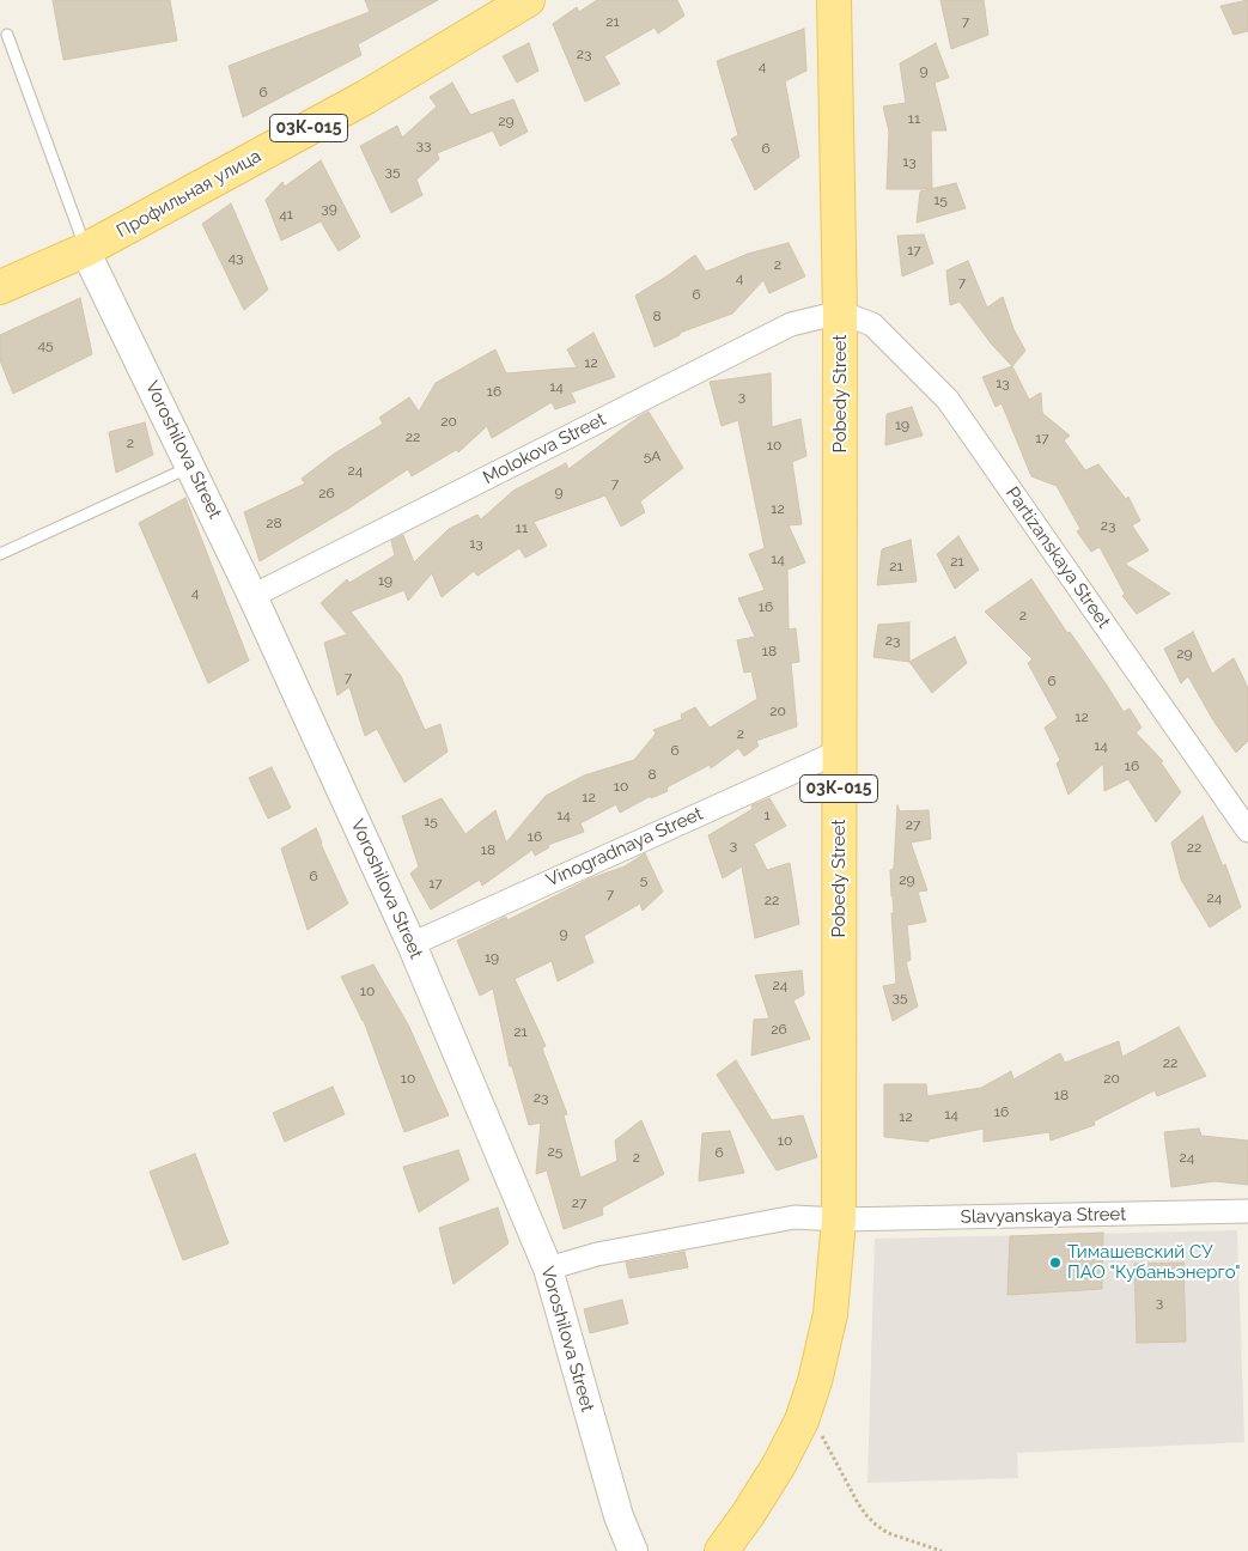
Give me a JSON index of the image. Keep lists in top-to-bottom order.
{
  "streets": {
    "main road": ["03К-015", "Профильная улица", "Pobedy Street"],
    "street": [
      "Molokova Street",
      "Voroshilova Street",
      "Partizanskaya Street",
      "Vinogradnaya Street",
      "Slavyanskaya Street"
    ]
  },
  "crossings": [
    ["Профильная улица", "Voroshilova Street"],
    ["Pobedy Street", "Molokova Street"],
    ["Pobedy Street", "Partizanskaya Street"],
    ["Pobedy Street", "Vinogradnaya Street"],
    ["Pobedy Street", "Slavyanskaya Street"],
    ["Molokova Street", "Voroshilova Street"],
    ["Molokova Street", "Partizanskaya Street"],
    ["Voroshilova Street", "Vinogradnaya Street"],
    ["Voroshilova Street", "Slavyanskaya Street"]
  ],
  "places": ["Тимашевский СУ ПАО \"Кубаньэнерго\""],
  "house_numbers": [
    "21",
    "7",
    "23",
    "4",
    "9",
    "6",
    "11",
    "29",
    "33",
    "6",
    "13",
    "35",
    "15",
    "39",
    "41",
    "17",
    "43",
    "2",
    "4",
    "7",
    "6",
    "8",
    "45",
    "12",
    "13",
    "14",
    "16",
    "3",
    "20",
    "19",
    "22",
    "17",
    "2",
    "10",
    "5А",
    "24",
    "7",
    "9",
    "26",
    "12",
    "28",
    "23",
    "11",
    "13",
    "14",
    "21",
    "21",
    "19",
    "4",
    "16",
    "2",
    "23",
    "18",
    "29",
    "7",
    "6",
    "20",
    "12",
    "2",
    "14",
    "6",
    "16",
    "8",
    "10",
    "12",
    "14",
    "1",
    "15",
    "27",
    "16",
    "3",
    "22",
    "18",
    "6",
    "5",
    "29",
    "17",
    "7",
    "24",
    "22",
    "9",
    "19",
    "24",
    "10",
    "35",
    "26",
    "21",
    "22",
    "10",
    "20",
    "18",
    "23",
    "16",
    "14",
    "12",
    "10",
    "25",
    "6",
    "2",
    "24",
    "27",
    "3"
  ]
}
